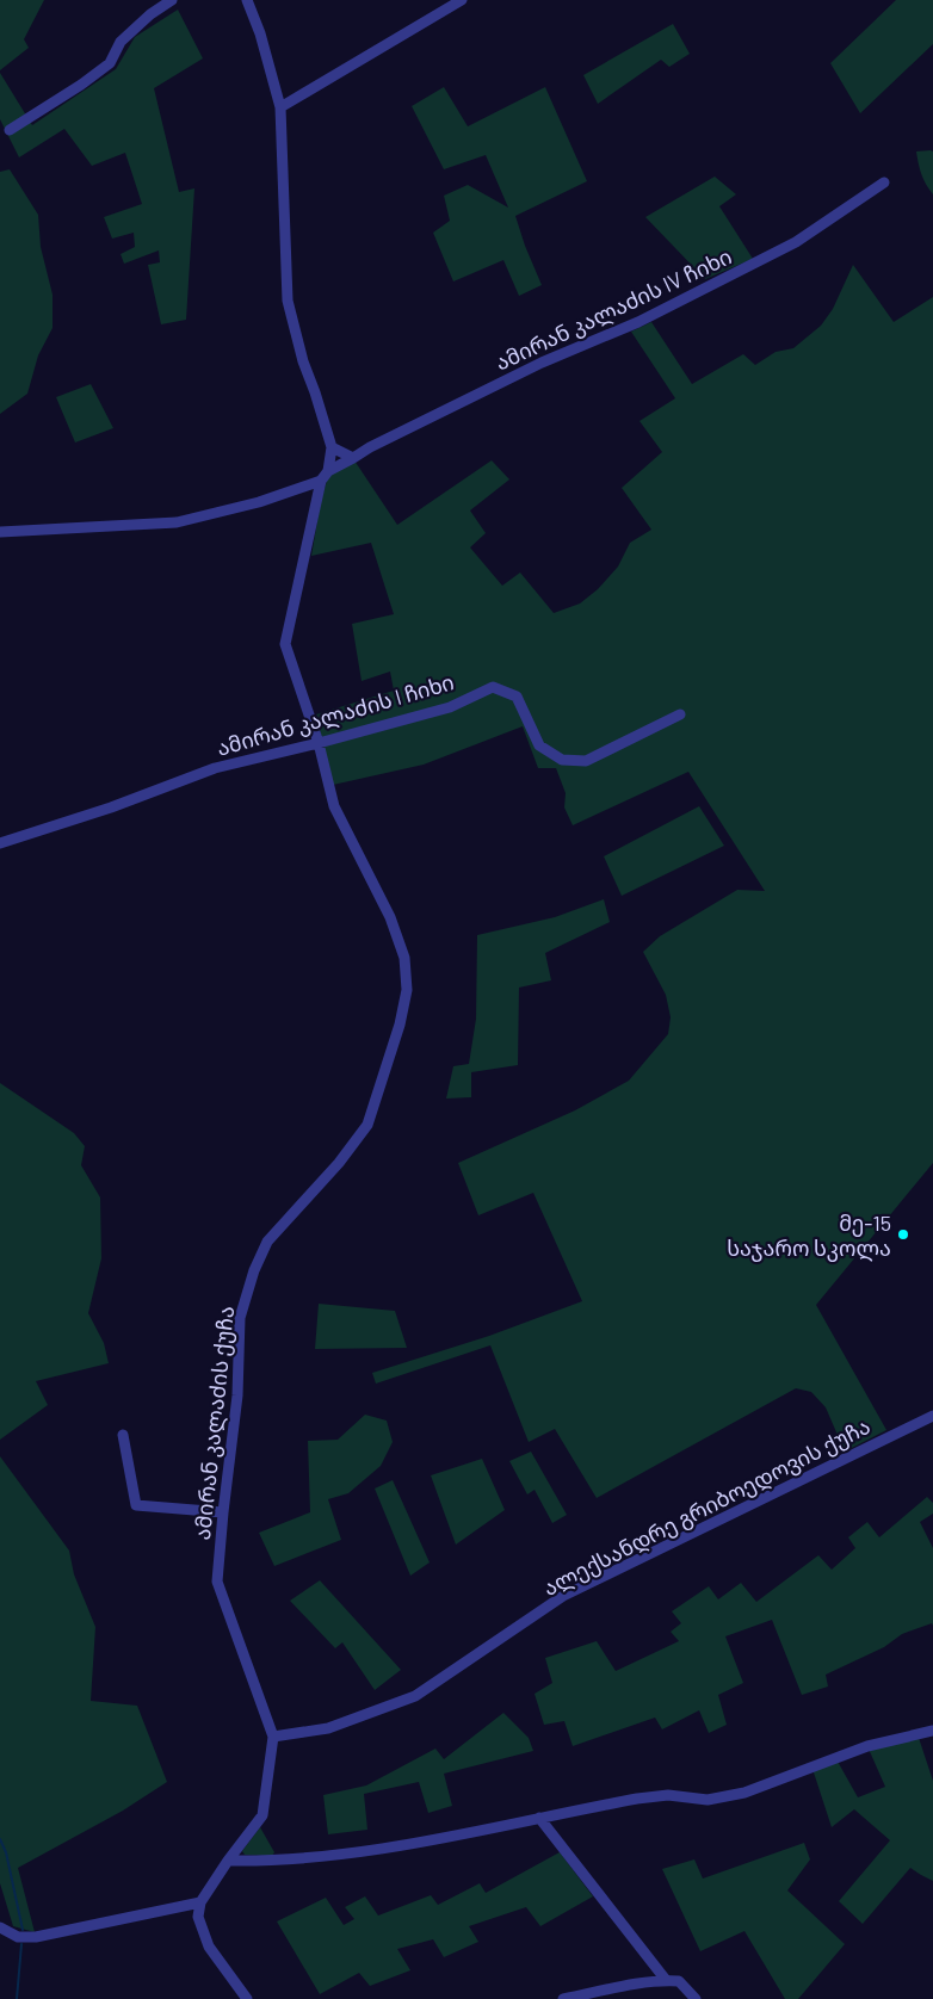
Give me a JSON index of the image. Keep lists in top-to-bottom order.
{
  "streets": {
    "street": [
      "ამირან კალაძის IV ჩიხი",
      "ამირან კალაძის I ჩიხი",
      "ამირან კალაძის ქუჩა",
      "ალექსანდრე გრიბოედოვის ქუჩა"
    ]
  },
  "crossings": [
    ["ამირან კალაძის IV ჩიხი", "ამირან კალაძის ქუჩა"],
    ["ამირან კალაძის I ჩიხი", "ამირან კალაძის ქუჩა"],
    ["ამირან კალაძის ქუჩა", "ალექსანდრე გრიბოედოვის ქუჩა"]
  ],
  "places": ["მე-15 საჯარო სკოლა"]
}
